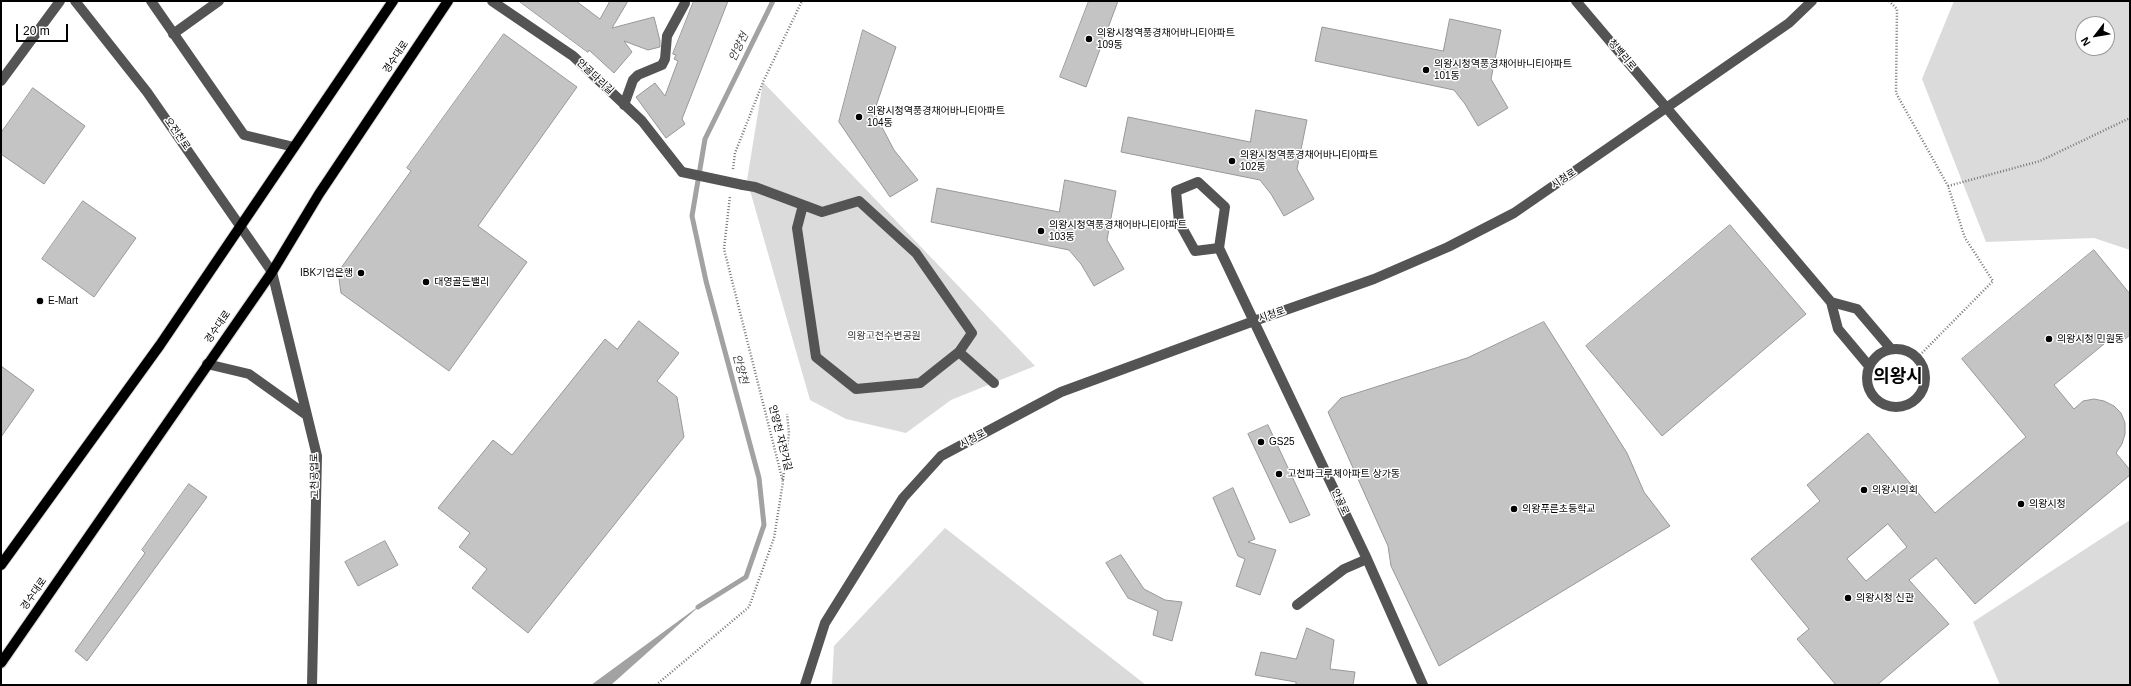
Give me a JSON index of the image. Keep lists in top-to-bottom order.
{
  "streets": {
    "main road": ["경수대로"],
    "street": [
      "청백리로",
      "안골다리길",
      "오전천로",
      "시청로",
      "고천공업로",
      "안골로"
    ],
    "path": ["안양천 자전거길"]
  },
  "crossings": [
    ["청백리로", "시청로"],
    ["경수대로", "오전천로"],
    ["경수대로", "고천공업로"],
    ["오전천로", "고천공업로"],
    ["시청로", "안골로"]
  ],
  "districts": ["의왕시"],
  "water": ["안양천"],
  "parks": ["의왕고천수변공원"],
  "places": [
    "의왕시청역풍경채어바니티아파트 109동",
    "의왕시청역풍경채어바니티아파트 101동",
    "의왕시청역풍경채어바니티아파트 104동",
    "의왕시청역풍경채어바니티아파트 102동",
    "의왕시청역풍경채어바니티아파트 103동",
    "IBK기업은행",
    "대영골든밸리",
    "E-Mart",
    "의왕시청 민원동",
    "GS25",
    "고천파크루체아파트 상가동",
    "의왕시의회",
    "의왕시청",
    "의왕푸른초등학교",
    "의왕시청 신관"
  ],
  "scale_bar": "20 m",
  "north": "bottom left"
}
